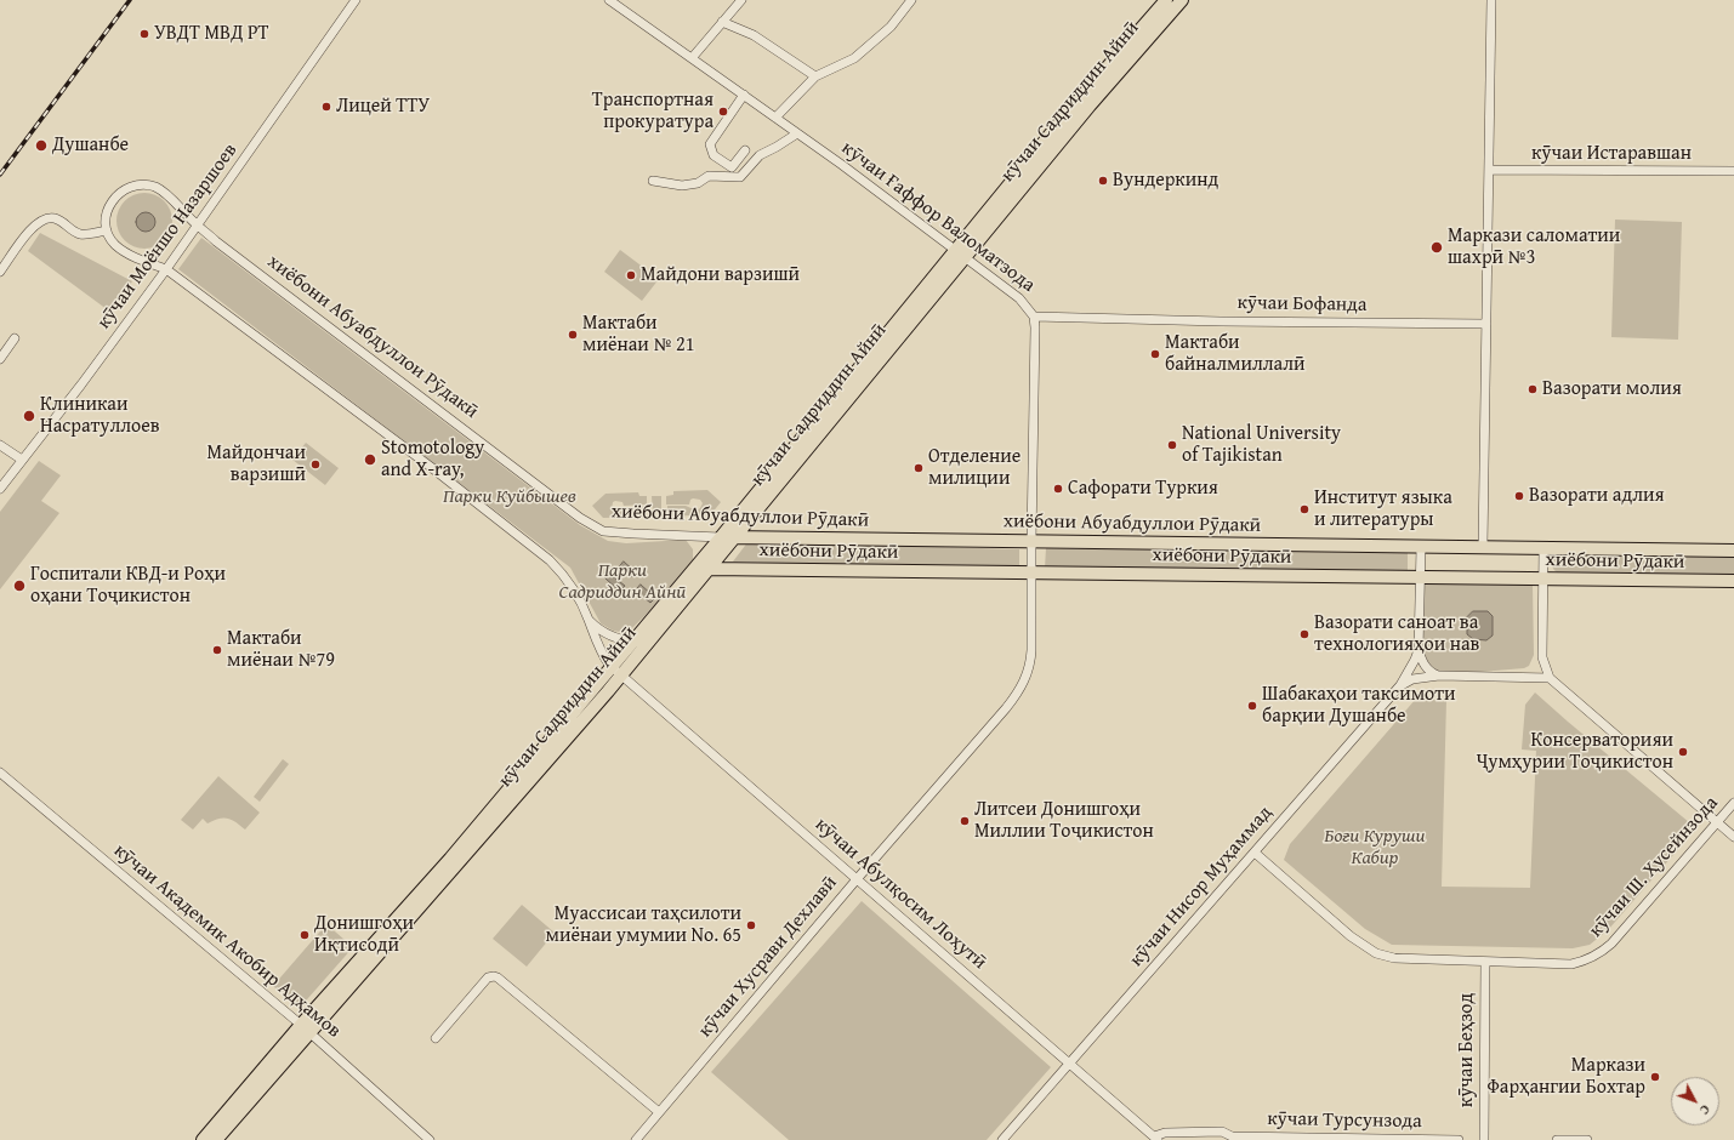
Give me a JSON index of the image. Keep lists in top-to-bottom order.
{
  "streets": {
    "highway": ["кӯчаи Садриддин Айнӣ", "хиёбони Абуабдуллои Рӯдакӣ", "хиёбони Рӯдакӣ"],
    "street": [
      "кӯчаи Истаравшан",
      "кӯчаи Ғаффор Валоматзода",
      "кӯчаи Моёншо Назаршоев",
      "кӯчаи Бофанда",
      "кӯчаи Ш. Ҳусейнзода",
      "кӯчаи Нисор Муҳаммад",
      "кӯчаи Абулқосим Лоҳутӣ",
      "кӯчаи Академик Акобир Адҳамов",
      "кӯчаи Хусрави Дехлавӣ",
      "кӯчаи Беҳзод",
      "кӯчаи Турсунзода"
    ]
  },
  "crossings": [
    ["кӯчаи Садриддин Айнӣ", "кӯчаи Ғаффор Валоматзода"],
    ["кӯчаи Садриддин Айнӣ", "хиёбони Абуабдуллои Рӯдакӣ"],
    ["кӯчаи Садриддин Айнӣ", "хиёбони Рӯдакӣ"],
    ["кӯчаи Садриддин Айнӣ", "кӯчаи Абулқосим Лоҳутӣ"],
    ["кӯчаи Садриддин Айнӣ", "кӯчаи Академик Акобир Адҳамов"],
    ["кӯчаи Ғаффор Валоматзода", "кӯчаи Бофанда"],
    ["кӯчаи Ғаффор Валоматзода", "хиёбони Абуабдуллои Рӯдакӣ"],
    ["кӯчаи Ғаффор Валоматзода", "хиёбони Рӯдакӣ"],
    ["кӯчаи Ғаффор Валоматзода", "кӯчаи Хусрави Дехлавӣ"],
    ["кӯчаи Моёншо Назаршоев", "хиёбони Абуабдуллои Рӯдакӣ"],
    ["хиёбони Абуабдуллои Рӯдакӣ", "кӯчаи Нисор Муҳаммад"],
    ["хиёбони Рӯдакӣ", "кӯчаи Нисор Муҳаммад"],
    ["кӯчаи Ш. Ҳусейнзода", "кӯчаи Нисор Муҳаммад"],
    ["кӯчаи Ш. Ҳусейнзода", "кӯчаи Беҳзод"],
    ["кӯчаи Нисор Муҳаммад", "кӯчаи Абулқосим Лоҳутӣ"],
    ["кӯчаи Абулқосим Лоҳутӣ", "кӯчаи Хусрави Дехлавӣ"],
    ["кӯчаи Абулқосим Лоҳутӣ", "кӯчаи Турсунзода"]
  ],
  "parks": ["Парки Куйбышев", "Парки Садриддин Айнӣ", "Боғи Куруши Кабир"],
  "places": [
    "УВДТ МВД РТ",
    "Лицей ТТУ",
    "Транспортная прокуратура",
    "Душанбе",
    "Вундеркинд",
    "Маркази саломатии шахрӣ №3",
    "Майдони варзишӣ",
    "Мактаби миёнаи № 21",
    "Мактаби байналмиллалӣ",
    "Вазорати молия",
    "Клиникаи Насратуллоев",
    "National University of Tajikistan",
    "Stomotology and X-ray,",
    "Майдончаи варзишӣ",
    "Отделение милиции",
    "Сафорати Туркия",
    "Вазорати адлия",
    "Институт языка и литературы",
    "Госпитали КВД-и Роҳи оҳани Тоҷикистон",
    "Вазорати саноат ва технологияҳои нав",
    "Мактаби миёнаи №79",
    "Шабакаҳои таксимоти барқии Душанбе",
    "Консерваторияи Ҷумҳурии Тоҷикистон",
    "Литсеи Донишгоҳи Миллии Тоҷикистон",
    "Муассисаи таҳсилоти миёнаи умумии No. 65",
    "Донишгоҳи Иқтисодӣ",
    "Маркази Фарҳангии Бохтар"
  ],
  "north": "bottom right"
}
